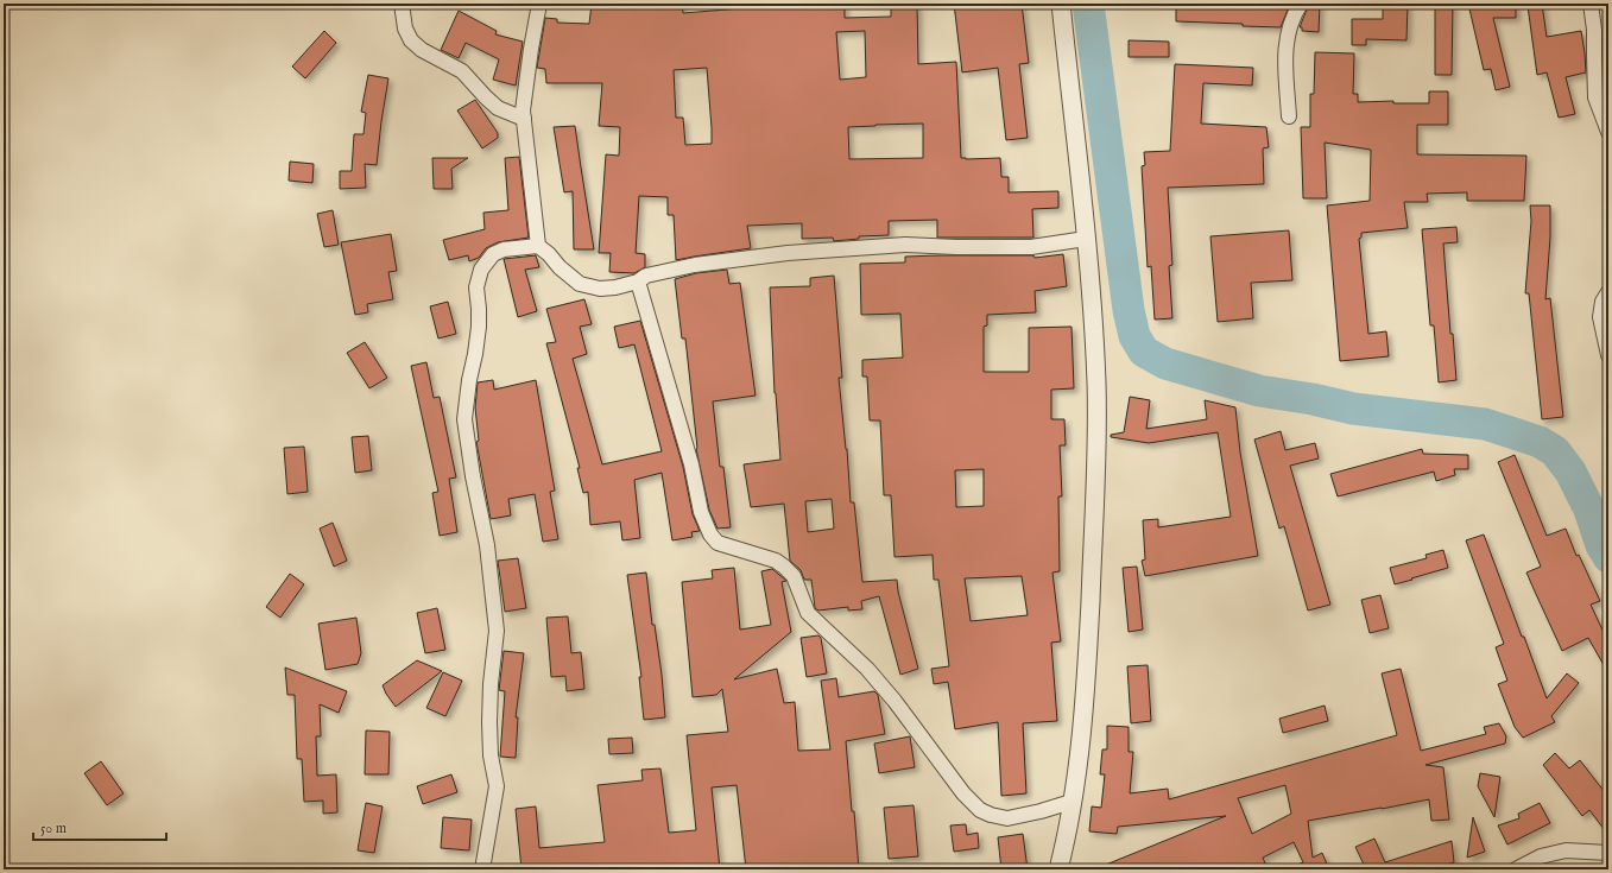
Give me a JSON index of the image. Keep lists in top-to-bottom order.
{
  "scale_bar": "50 m"
}
